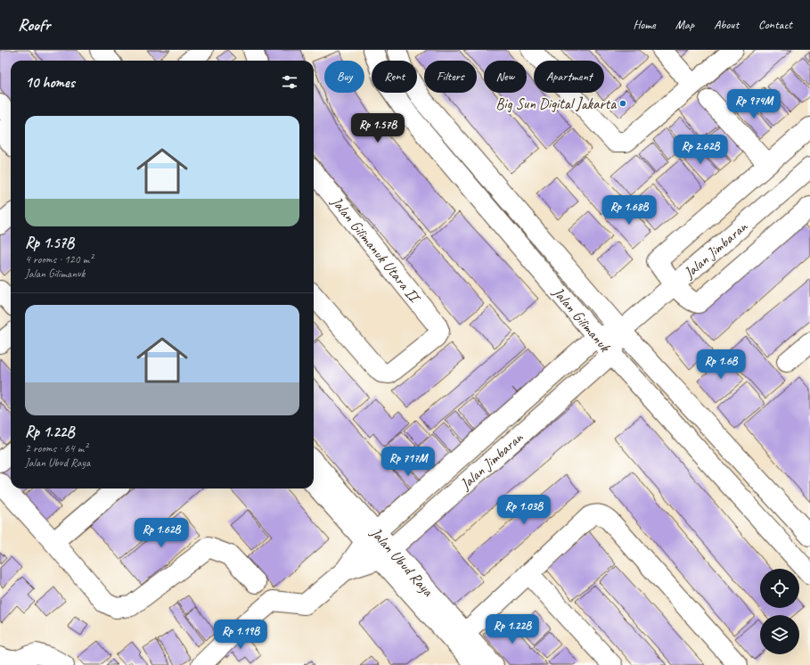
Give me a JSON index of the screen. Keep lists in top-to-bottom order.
{
  "streets": {
    "street": [
      "Jalan Gilimanuk Utara II",
      "Jalan Jimbaran",
      "Jalan Gilimanuk",
      "Jalan Ubud Raya"
    ]
  },
  "crossings": [
    ["Jalan Jimbaran", "Jalan Gilimanuk"],
    ["Jalan Jimbaran", "Jalan Ubud Raya"]
  ],
  "places": ["Big Sun Digital Jakarta"],
  "page": {
    "header": "Roofr",
    "nav": [
      "Home",
      "Map",
      "About",
      "Contact"
    ],
    "chip": [
      "Buy",
      "Rent",
      "Filters",
      "New",
      "Apartment"
    ],
    "heading": "10 homes",
    "price": [
      "Rp 974M",
      "Rp 1.57B",
      "Rp 2.62B",
      "Rp 1.68B",
      "Rp 1.6B",
      "Rp 717M",
      "Rp 1.03B",
      "Rp 1.62B",
      "Rp 1.22B",
      "Rp 1.19B"
    ],
    "list": [
      {
        "name": "Rp 1.57B",
        "note": "4 rooms · 120 m² · Jalan Gilimanuk"
      },
      {
        "name": "Rp 1.22B",
        "note": "2 rooms · 64 m² · Jalan Ubud Raya"
      }
    ]
  }
}
